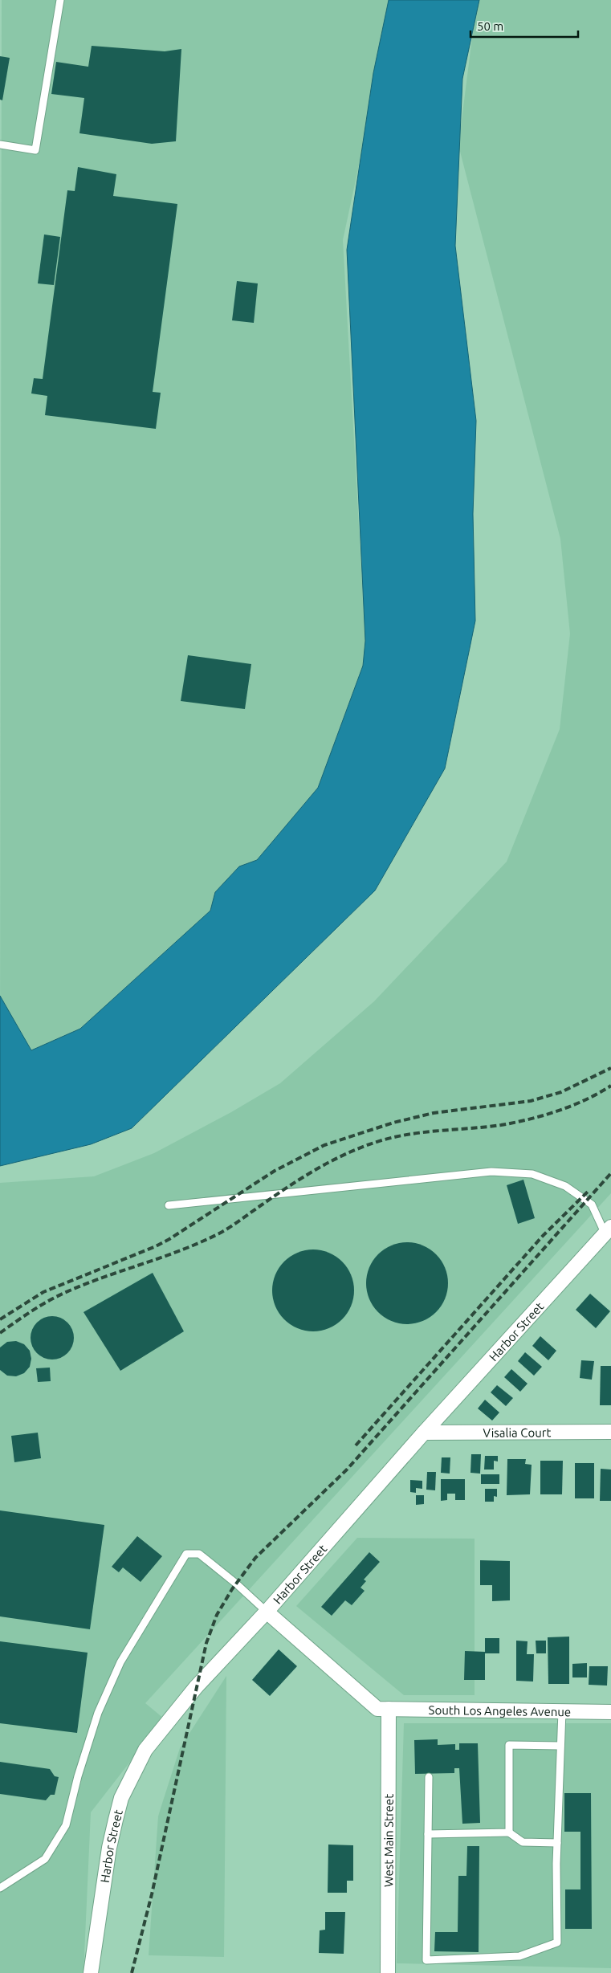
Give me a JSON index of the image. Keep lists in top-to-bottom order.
{
  "streets": {
    "street": [
      "Harbor Street",
      "Visalia Court",
      "South Los Angeles Avenue",
      "West Main Street"
    ]
  },
  "crossings": [
    ["Harbor Street", "Visalia Court"],
    ["Harbor Street", "South Los Angeles Avenue"],
    ["South Los Angeles Avenue", "West Main Street"]
  ],
  "scale_bar": "50 m"
}
